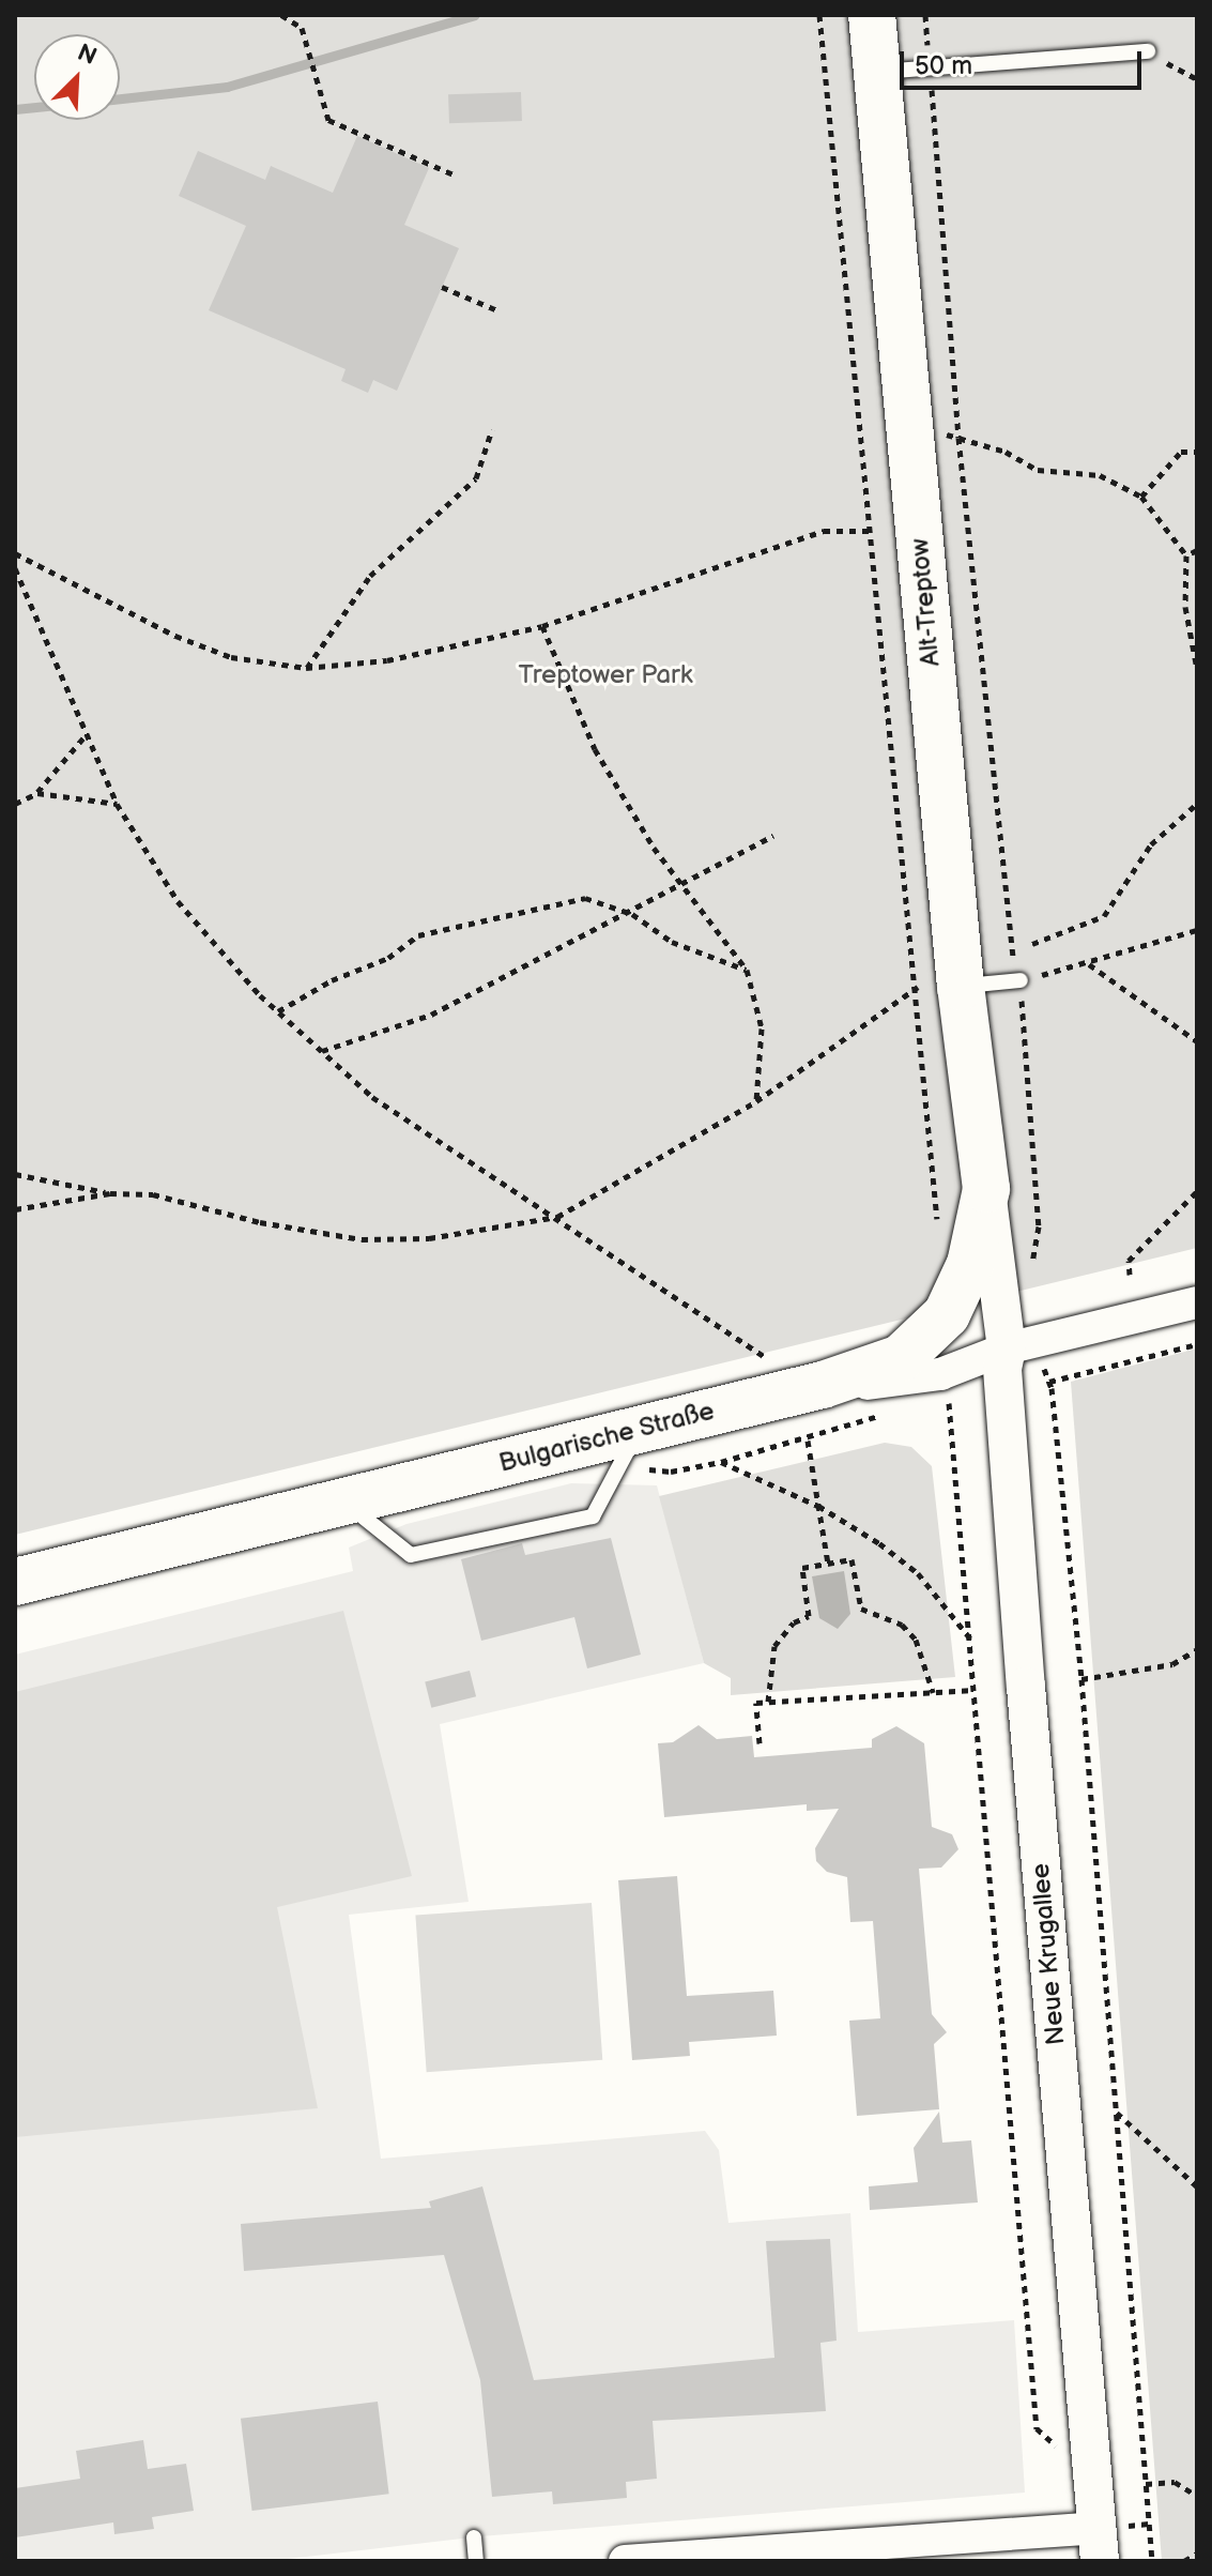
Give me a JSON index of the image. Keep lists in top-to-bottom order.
{
  "streets": {
    "main road": ["Alt-Treptow", "Bulgarische Straße"],
    "street": ["Neue Krugallee"]
  },
  "crossings": [
    ["Alt-Treptow", "Bulgarische Straße"],
    ["Alt-Treptow", "Neue Krugallee"],
    ["Bulgarische Straße", "Neue Krugallee"]
  ],
  "parks": ["Treptower Park"],
  "scale_bar": "50 m",
  "north": "top right"
}
